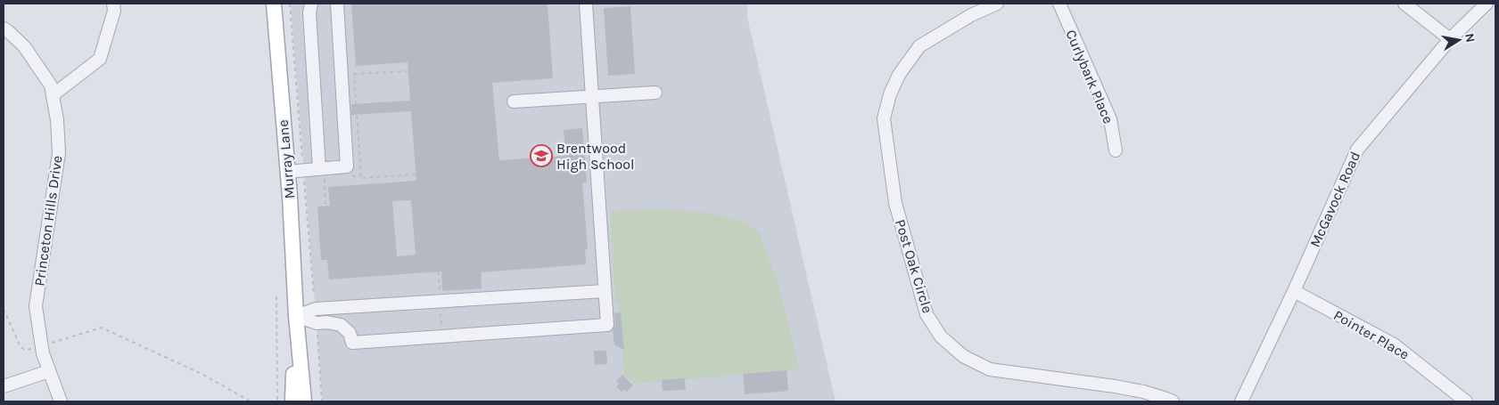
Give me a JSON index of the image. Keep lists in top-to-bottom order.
{
  "streets": {
    "main road": ["Murray Lane"],
    "street": [
      "Curlybark Place",
      "McGavock Road",
      "Princeton Hills Drive",
      "Post Oak Circle",
      "Pointer Place"
    ]
  },
  "crossings": [
    ["McGavock Road", "Pointer Place"]
  ],
  "places": {
    "school or university": ["Brentwood High School"]
  },
  "north": "right"
}
